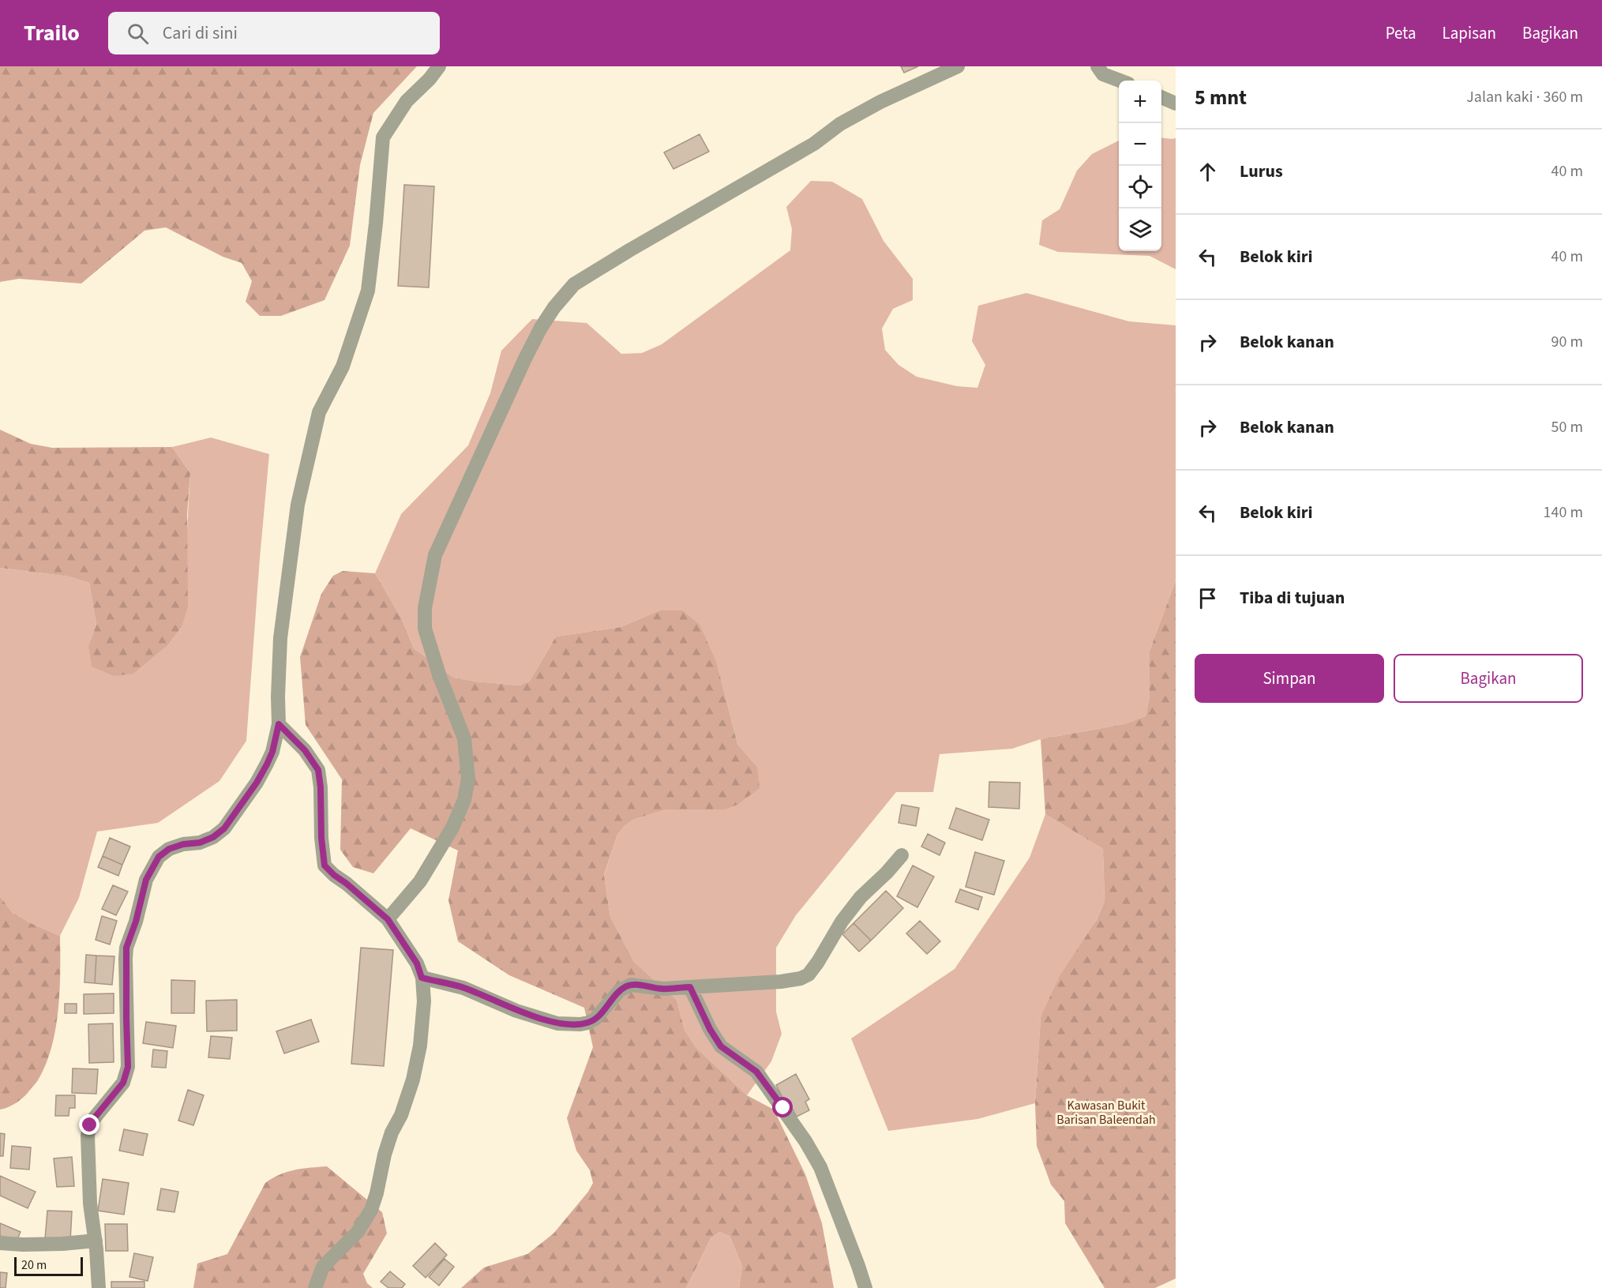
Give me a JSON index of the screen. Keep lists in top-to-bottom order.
{
  "parks": ["Kawasan Bukit Barisan Baleendah"],
  "scale_bar": "20 m",
  "page": {
    "header": "Trailo",
    "search": "Cari di sini",
    "nav": ["Peta", "Lapisan", "Bagikan"],
    "heading": ["5 mnt", "Jalan kaki · 360 m"],
    "map_buttons": ["+", "−"],
    "list": [
      ["Lurus", "40 m"],
      ["Belok kiri", "40 m"],
      ["Belok kanan", "90 m"],
      ["Belok kanan", "50 m"],
      ["Belok kiri", "140 m"],
      "Tiba di tujuan"
    ],
    "buttons": ["Simpan", "Bagikan"],
    "scale": "20 m"
  }
}
